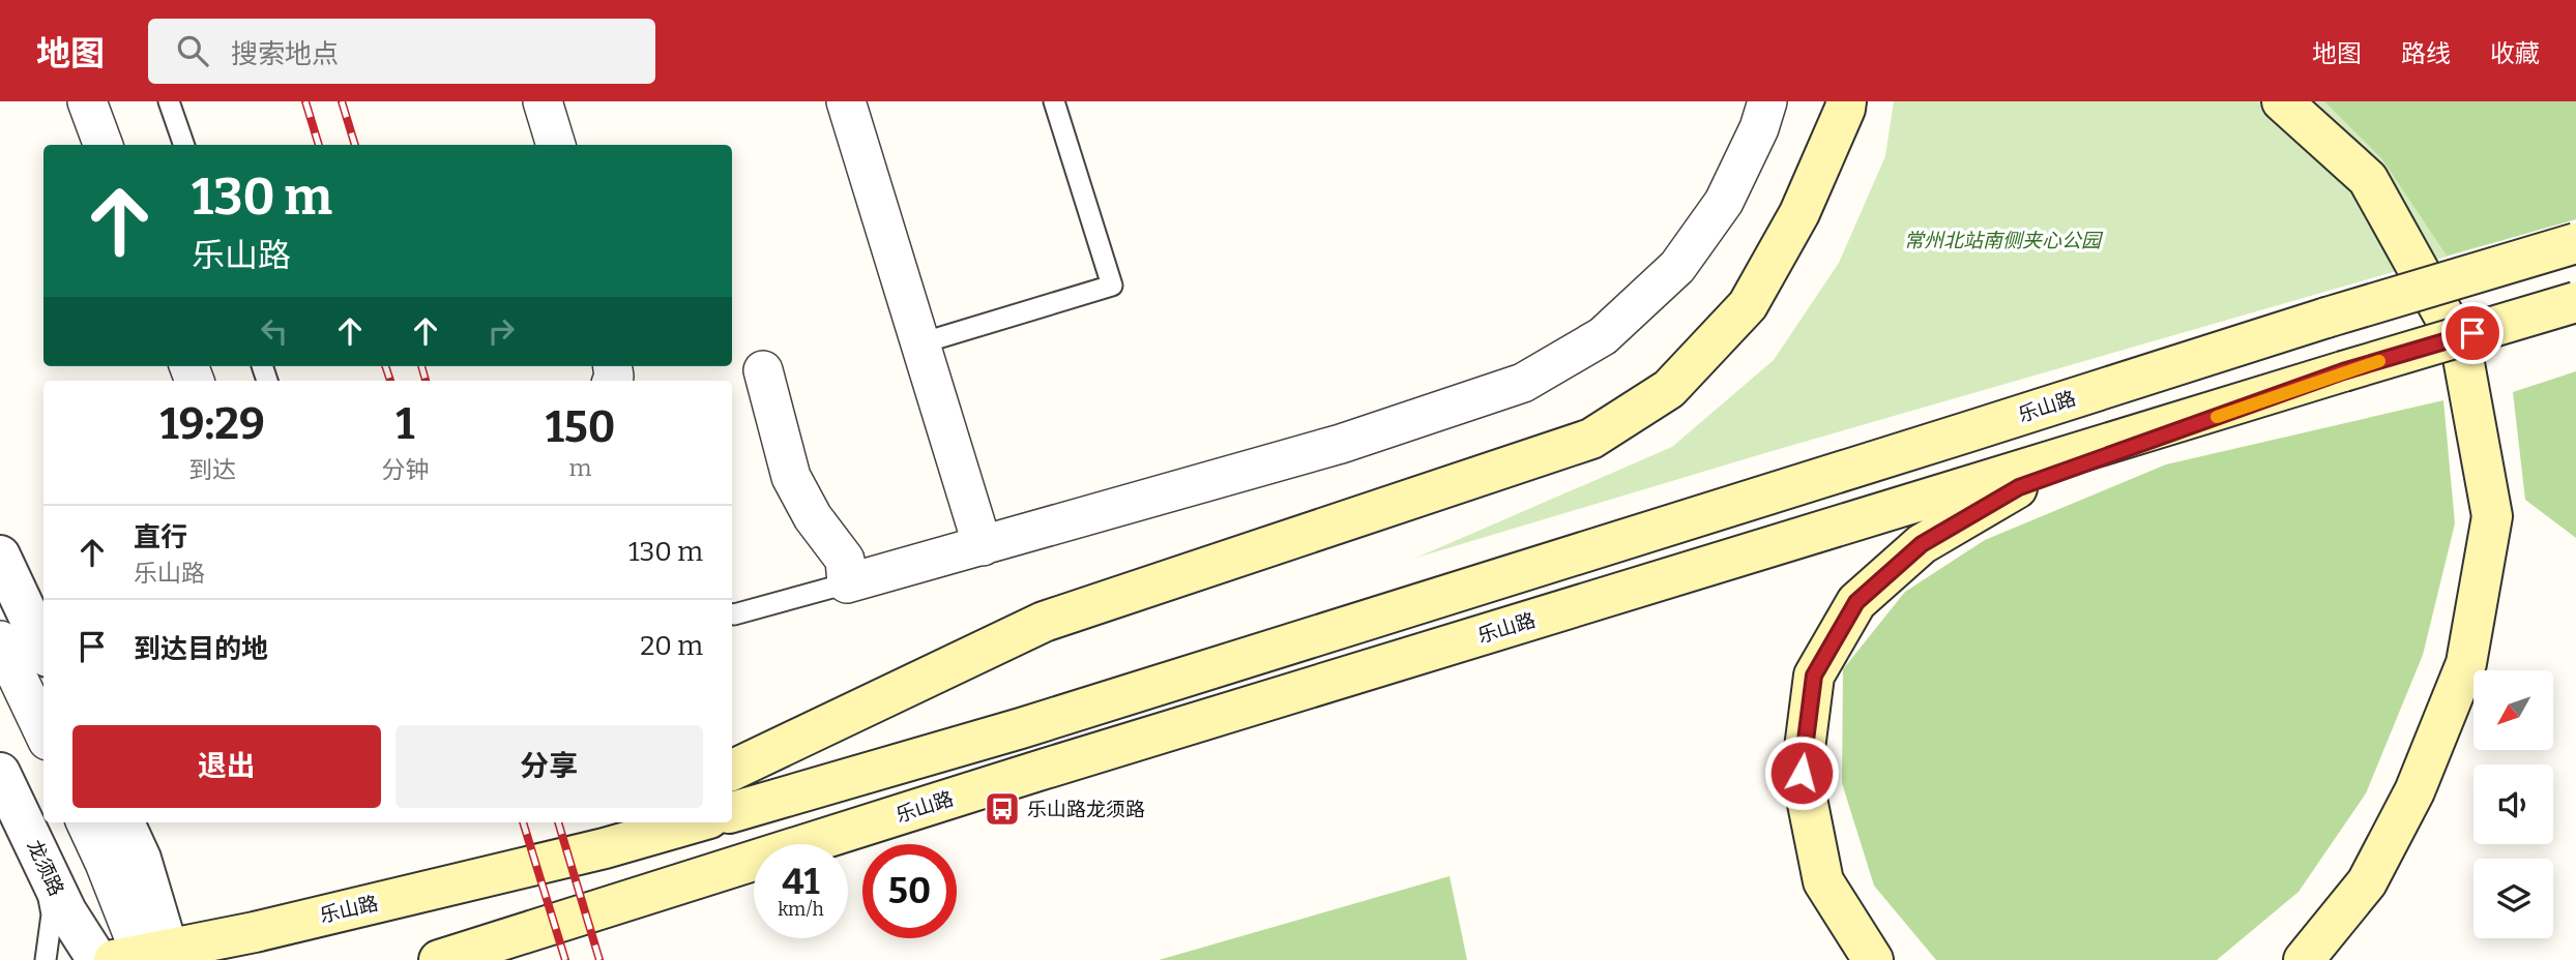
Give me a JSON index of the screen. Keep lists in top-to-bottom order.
{
  "streets": {
    "main road": ["乐山路"],
    "street": ["龙须路"]
  },
  "parks": ["常州北站南侧夹心公园"],
  "places": {
    "bus stop": ["乐山路龙须路"]
  },
  "north": "bottom left",
  "page": {
    "header": "地图",
    "search": "搜索地点",
    "nav": ["地图", "路线", "收藏"],
    "turn": ["130 m", "乐山路"],
    "eta": [
      "19:29",
      "到达",
      "1",
      "分钟",
      "150",
      "m"
    ],
    "list": [
      {
        "name": "直行",
        "note": "乐山路",
        "value": "130 m"
      },
      {
        "name": "到达目的地",
        "value": "20 m"
      }
    ],
    "buttons": ["退出", "分享"],
    "speed": "41 km/h",
    "limit": "50"
  }
}
